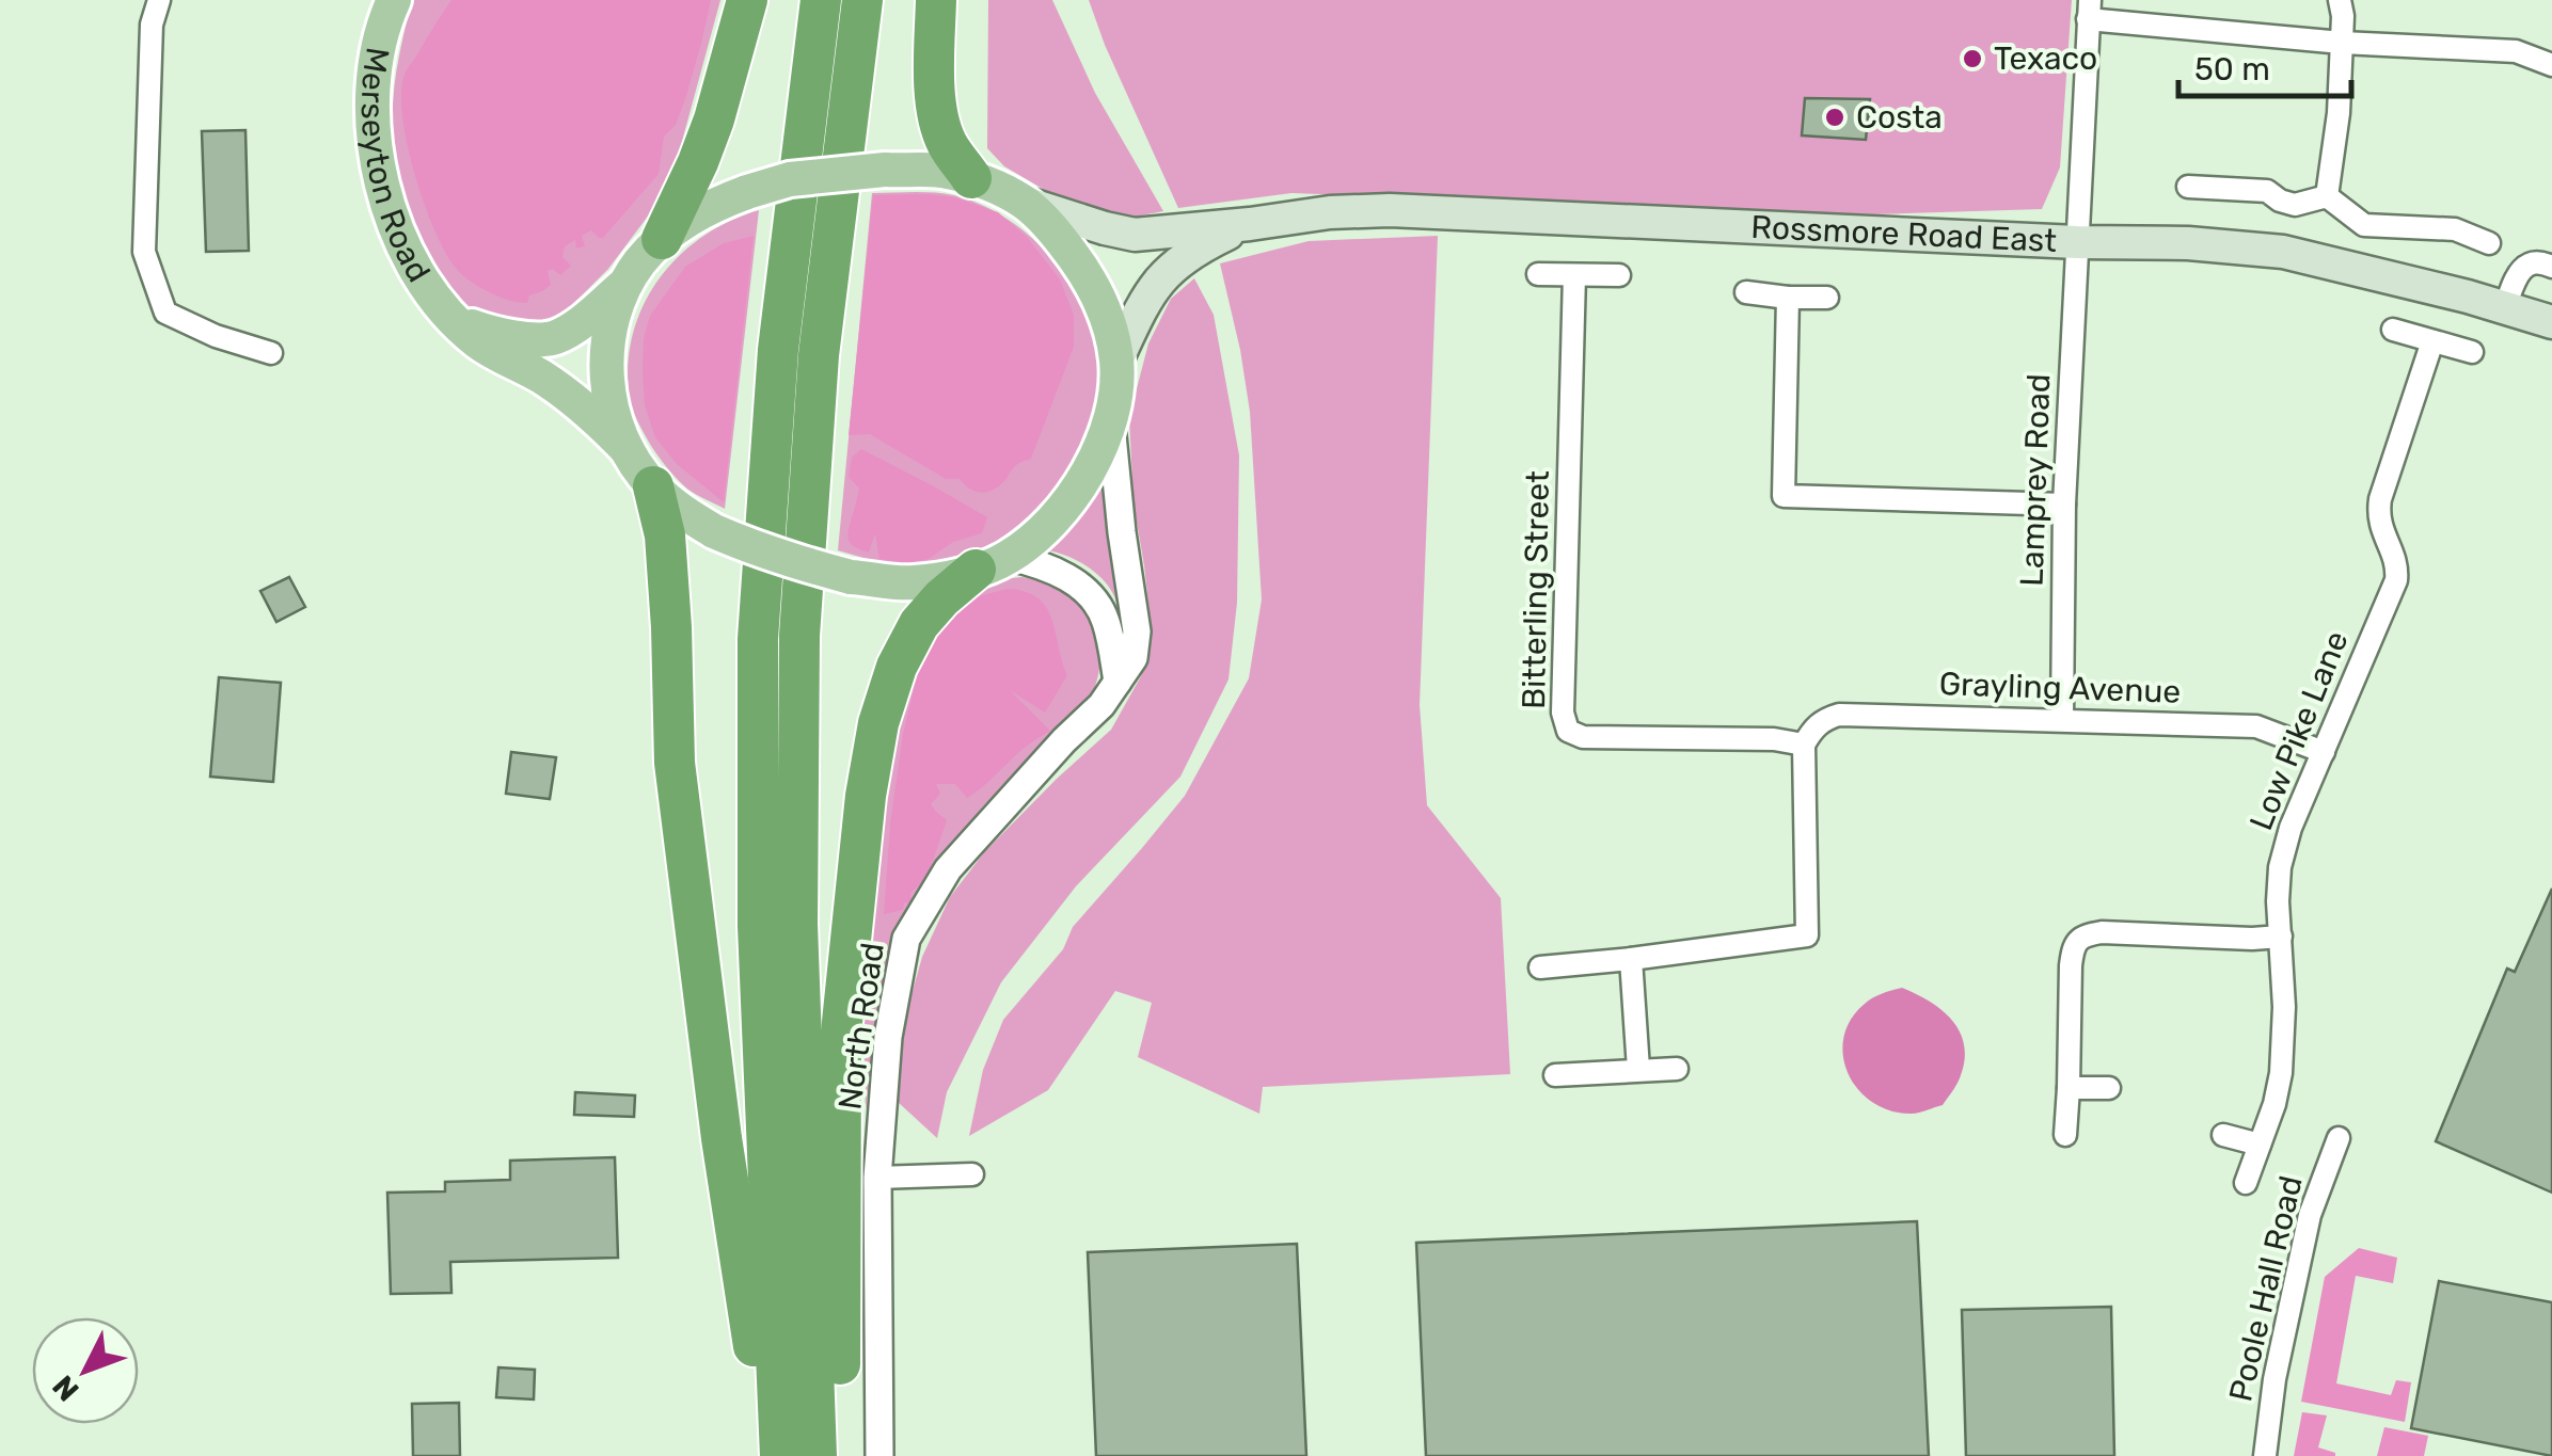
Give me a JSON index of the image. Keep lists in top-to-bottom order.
{
  "streets": {
    "main road": ["Merseyton Road", "Rossmore Road East"],
    "street": [
      "Lamprey Road",
      "Bitterling Street",
      "Grayling Avenue",
      "Low Pike Lane",
      "North Road",
      "Poole Hall Road"
    ]
  },
  "crossings": [
    ["Rossmore Road East", "Lamprey Road"],
    ["Lamprey Road", "Grayling Avenue"],
    ["Bitterling Street", "Grayling Avenue"],
    ["Grayling Avenue", "Low Pike Lane"]
  ],
  "places": ["Texaco", "Costa"],
  "scale_bar": "50 m",
  "north": "bottom left"
}
